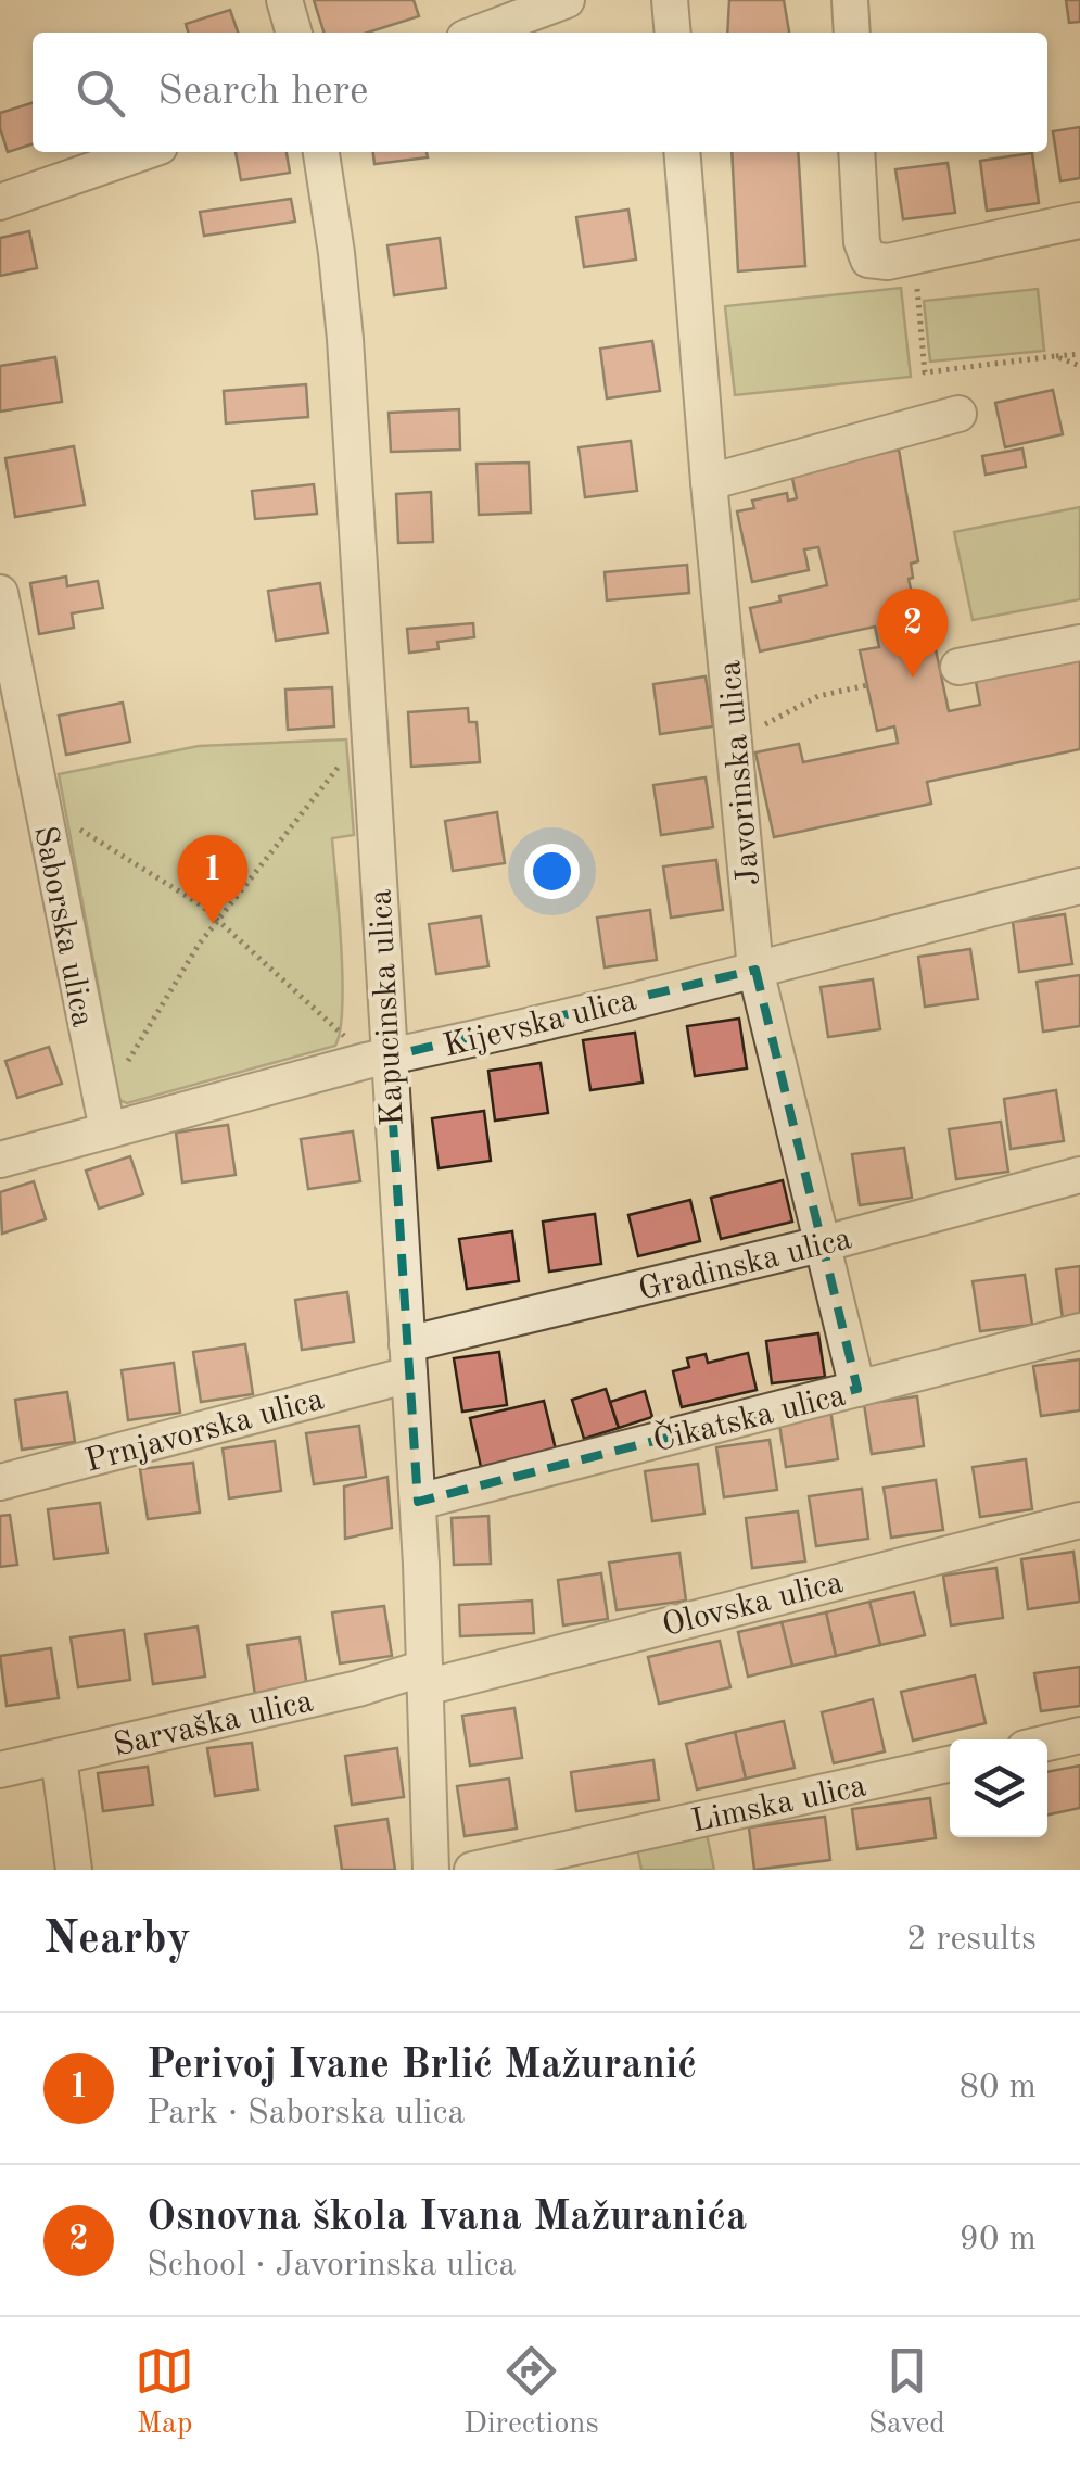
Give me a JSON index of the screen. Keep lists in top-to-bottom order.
{
  "streets": {
    "street": [
      "Javorinska ulica",
      "Saborska ulica",
      "Kapucinska ulica",
      "Kijevska ulica",
      "Gradinska ulica",
      "Čikatska ulica",
      "Prnjavorska ulica",
      "Olovska ulica",
      "Sarvaška ulica",
      "Limska ulica"
    ]
  },
  "crossings": [
    ["Javorinska ulica", "Kijevska ulica"],
    ["Javorinska ulica", "Gradinska ulica"],
    ["Javorinska ulica", "Čikatska ulica"],
    ["Saborska ulica", "Kijevska ulica"],
    ["Kapucinska ulica", "Kijevska ulica"],
    ["Kapucinska ulica", "Gradinska ulica"],
    ["Kapucinska ulica", "Čikatska ulica"],
    ["Kapucinska ulica", "Prnjavorska ulica"],
    ["Kapucinska ulica", "Olovska ulica"],
    ["Kapucinska ulica", "Sarvaška ulica"],
    ["Gradinska ulica", "Prnjavorska ulica"],
    ["Olovska ulica", "Sarvaška ulica"]
  ],
  "page": {
    "search": "Search here",
    "pins": ["2", "1"],
    "heading": ["Nearby", "2 results"],
    "list": [
      {
        "mark": "1",
        "name": "Perivoj Ivane Brlić Mažuranić",
        "note": "Park · Saborska ulica",
        "value": "80 m"
      },
      {
        "mark": "2",
        "name": "Osnovna škola Ivana Mažuranića",
        "note": "School · Javorinska ulica",
        "value": "90 m"
      }
    ],
    "nav": ["Map", "Directions", "Saved"]
  }
}
